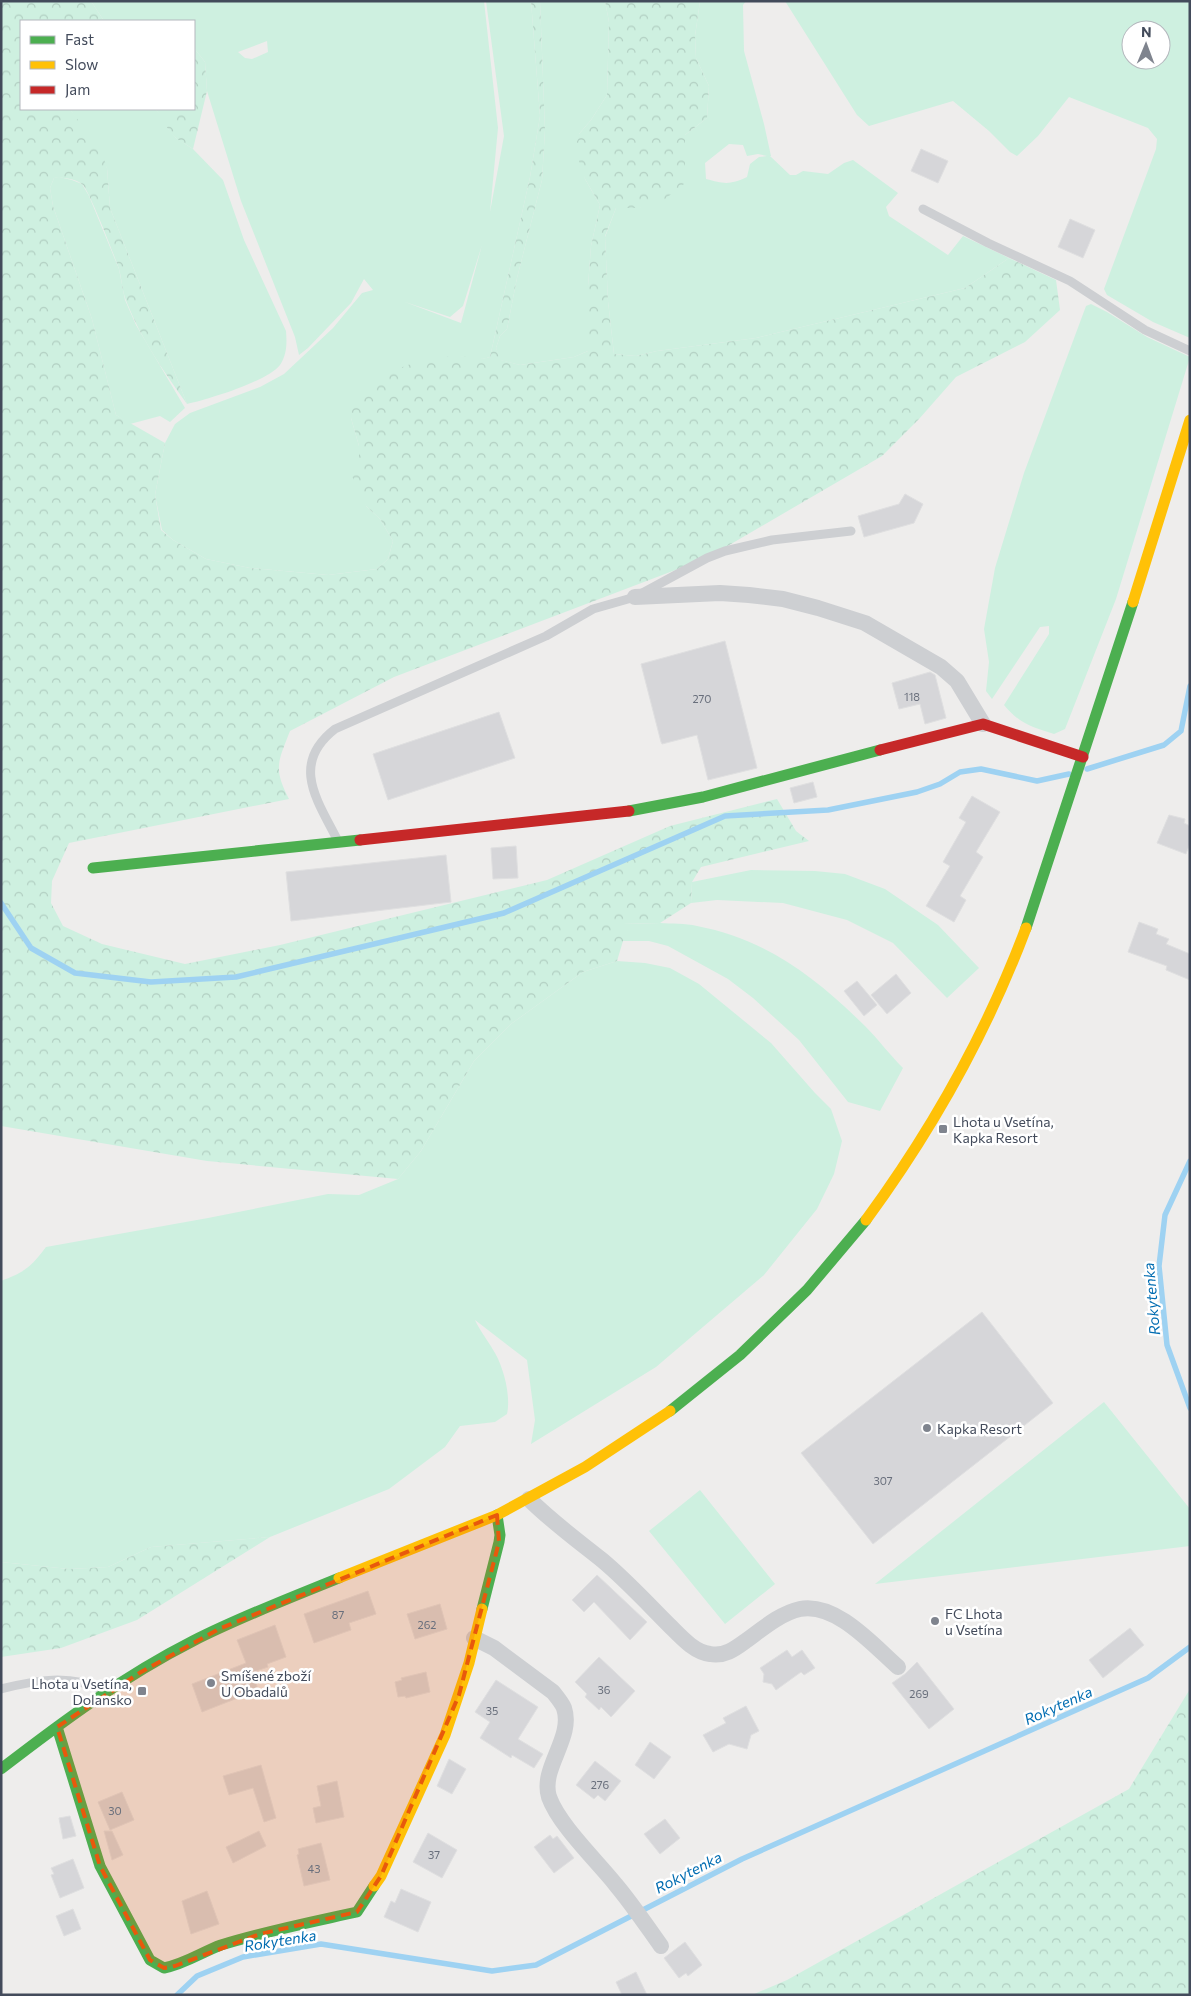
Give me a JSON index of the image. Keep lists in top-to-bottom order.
{
  "water": ["Rokytenka"],
  "places": {
    "transit": ["Lhota u Vsetína, Kapka Resort", "Lhota u Vsetína, Dolansko"],
    "other": ["Kapka Resort", "FC Lhota u Vsetína", "Smíšené zboží U Obadalů"]
  },
  "house_numbers": [
    "118",
    "270",
    "307",
    "87",
    "262",
    "36",
    "269",
    "35",
    "276",
    "30",
    "37",
    "43"
  ],
  "legend": ["Fast", "Slow", "Jam"],
  "north": "top"
}
